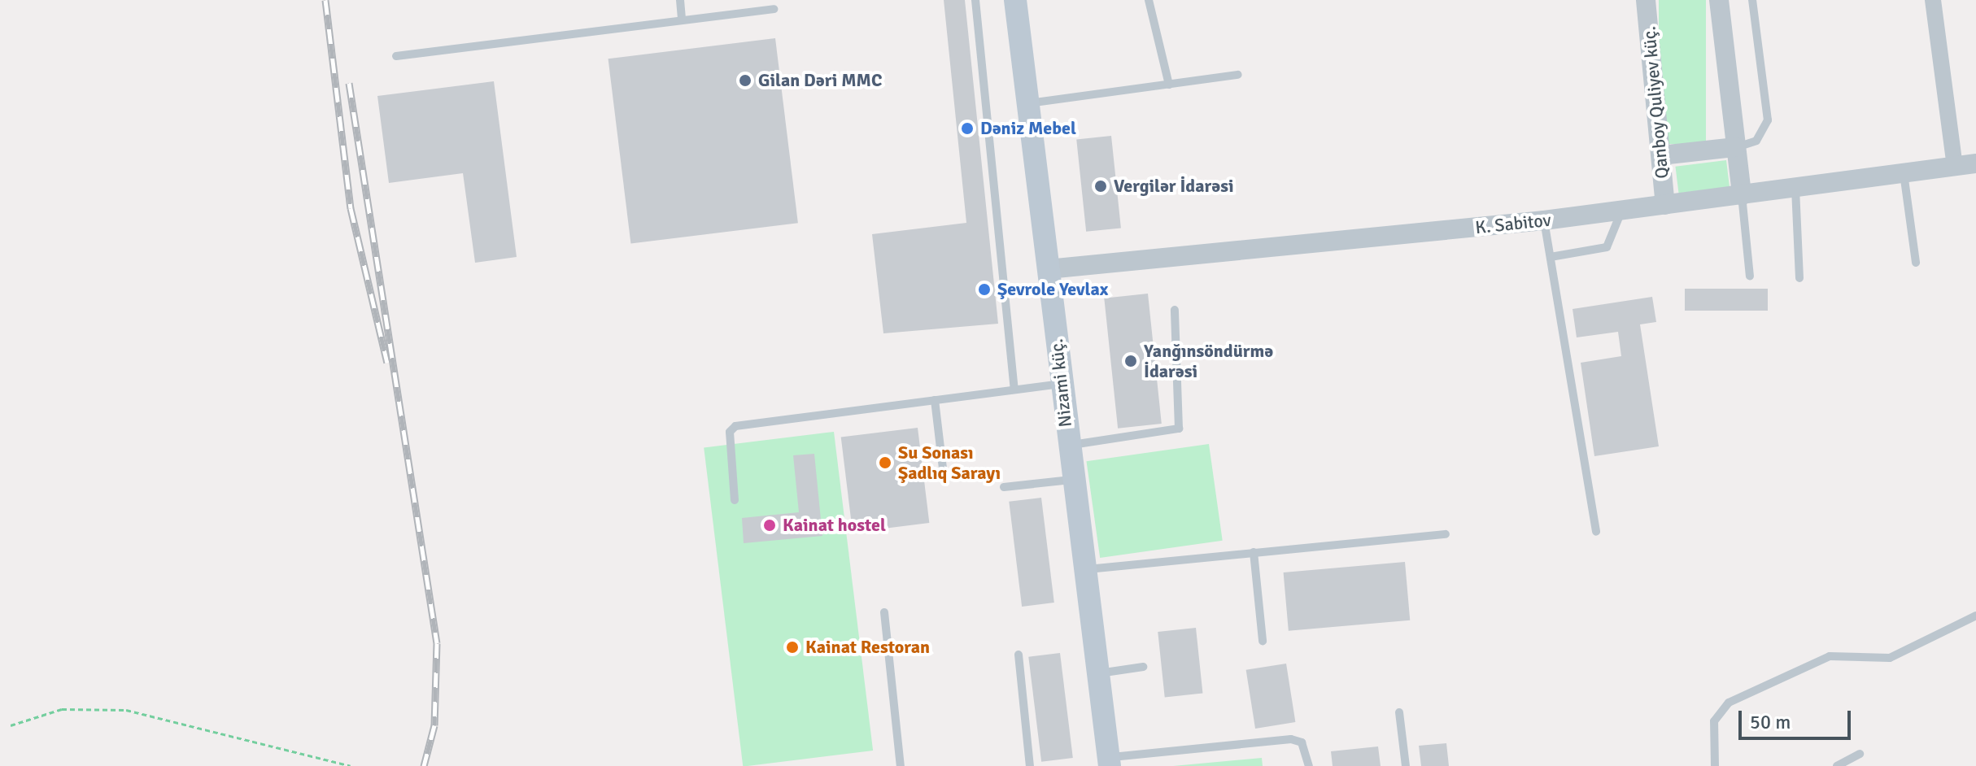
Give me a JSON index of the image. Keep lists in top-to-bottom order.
{
  "streets": {
    "main road": ["Nizami küç."],
    "street": ["Qanboy Quliyev küç.", "K. Sabitov"]
  },
  "crossings": [
    ["Qanboy Quliyev küç.", "K. Sabitov"],
    ["K. Sabitov", "Nizami küç."]
  ],
  "places": [
    "Gilan Dəri MMC",
    "Dəniz Mebel",
    "Vergilər İdarəsi",
    "Şevrole Yevlax",
    "Yanğınsöndürmə İdarəsi",
    "Su Sonası Şadlıq Sarayı",
    "Kainat hostel",
    "Kainat Restoran"
  ],
  "scale_bar": "50 m"
}
